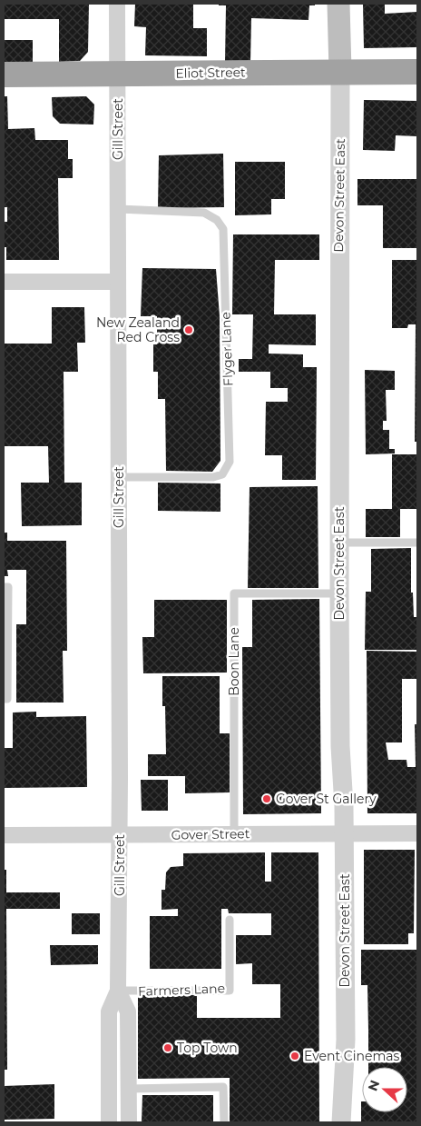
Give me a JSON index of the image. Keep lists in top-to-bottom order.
{
  "streets": {
    "highway": ["Eliot Street"],
    "main road": ["Devon Street East"],
    "street": ["Gill Street", "Gover Street"],
    "lane": ["Flyger Lane", "Boon Lane", "Farmers Lane"]
  },
  "crossings": [
    ["Eliot Street", "Gill Street"],
    ["Eliot Street", "Devon Street East"],
    ["Gill Street", "Flyger Lane"],
    ["Gill Street", "Gover Street"],
    ["Gill Street", "Farmers Lane"],
    ["Devon Street East", "Boon Lane"],
    ["Devon Street East", "Gover Street"],
    ["Boon Lane", "Gover Street"]
  ],
  "places": [
    "New Zealand Red Cross",
    "Gover St Gallery",
    "Top Town",
    "Event Cinemas"
  ],
  "north": "left"
}
